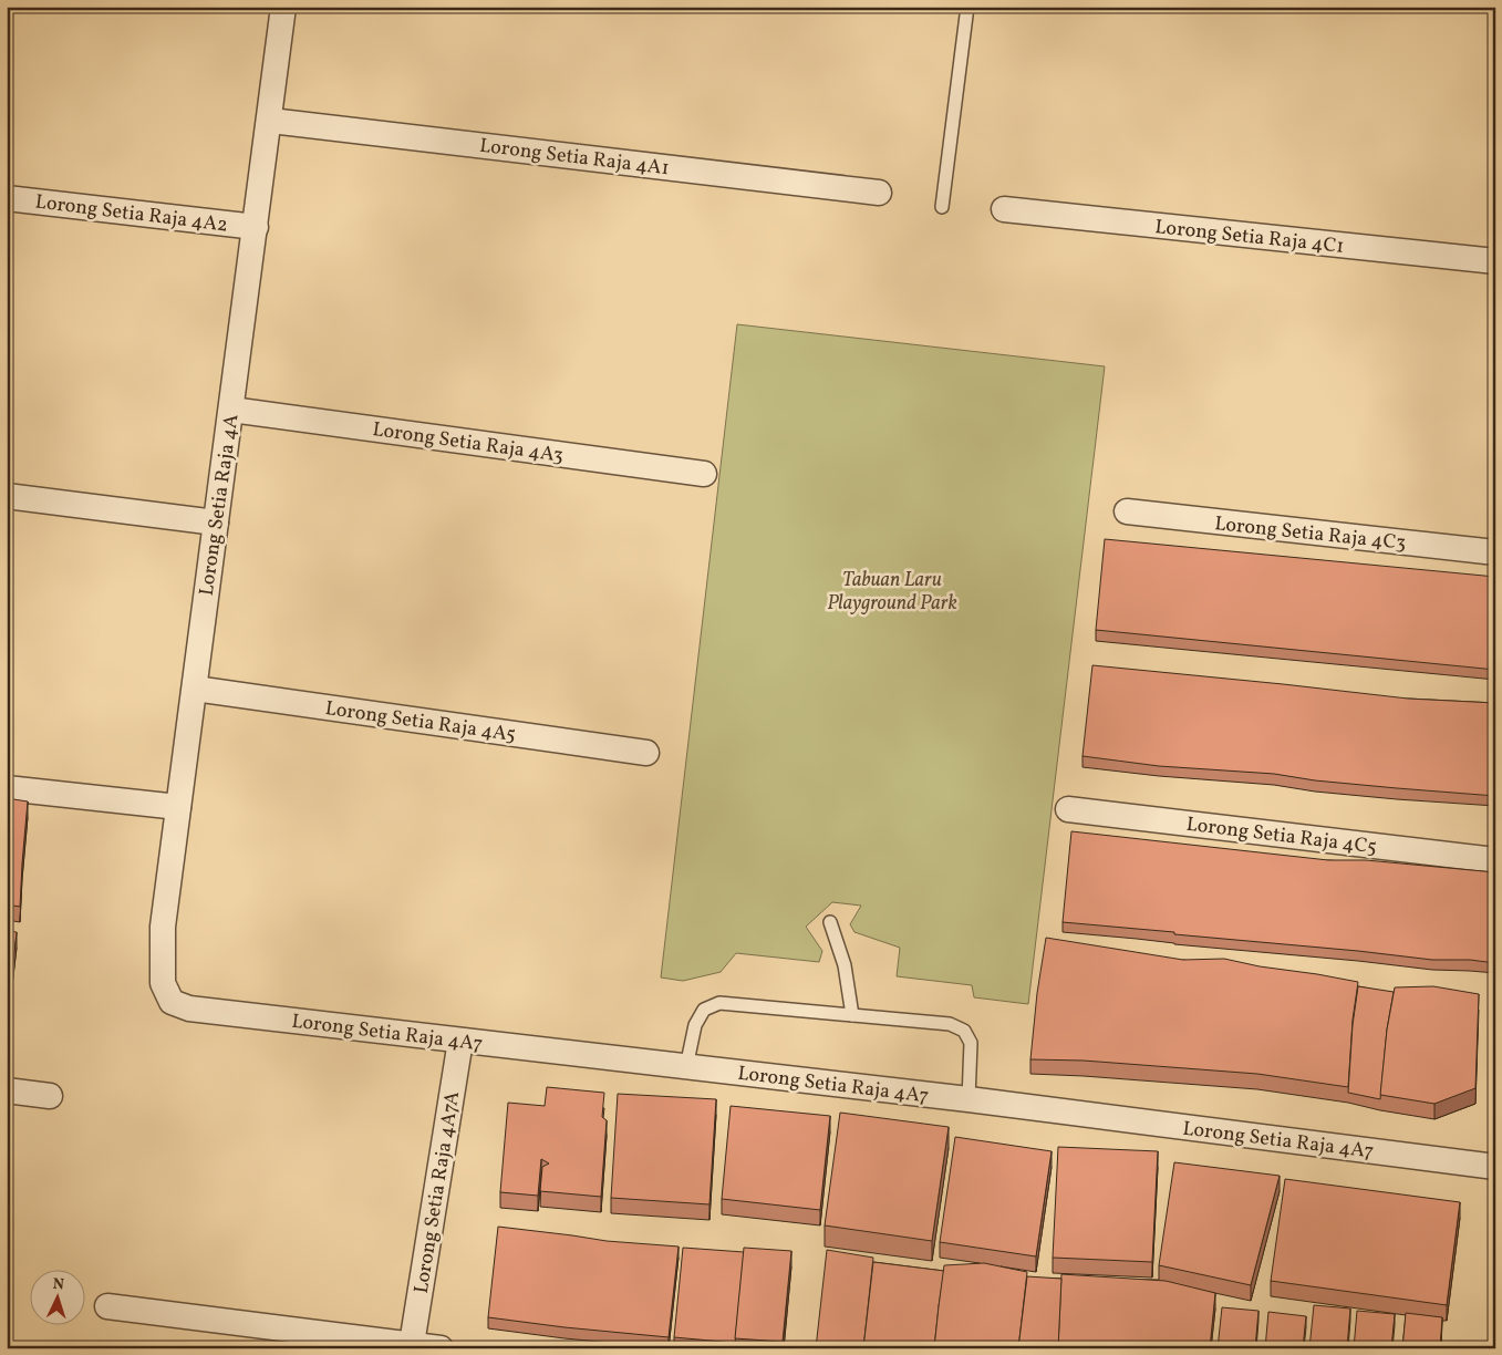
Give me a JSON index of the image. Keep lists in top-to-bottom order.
{
  "streets": {
    "street": [
      "Lorong Setia Raja 4A1",
      "Lorong Setia Raja 4A2",
      "Lorong Setia Raja 4C1",
      "Lorong Setia Raja 4A3",
      "Lorong Setia Raja 4A",
      "Lorong Setia Raja 4C3",
      "Lorong Setia Raja 4A5",
      "Lorong Setia Raja 4C5",
      "Lorong Setia Raja 4A7",
      "Lorong Setia Raja 4A7A"
    ]
  },
  "crossings": [
    ["Lorong Setia Raja 4A1", "Lorong Setia Raja 4A"],
    ["Lorong Setia Raja 4A2", "Lorong Setia Raja 4A"],
    ["Lorong Setia Raja 4A3", "Lorong Setia Raja 4A"],
    ["Lorong Setia Raja 4A", "Lorong Setia Raja 4A5"],
    ["Lorong Setia Raja 4A", "Lorong Setia Raja 4A7"],
    ["Lorong Setia Raja 4A7", "Lorong Setia Raja 4A7A"]
  ],
  "parks": ["Tabuan Laru Playground Park"],
  "north": "top"
}
